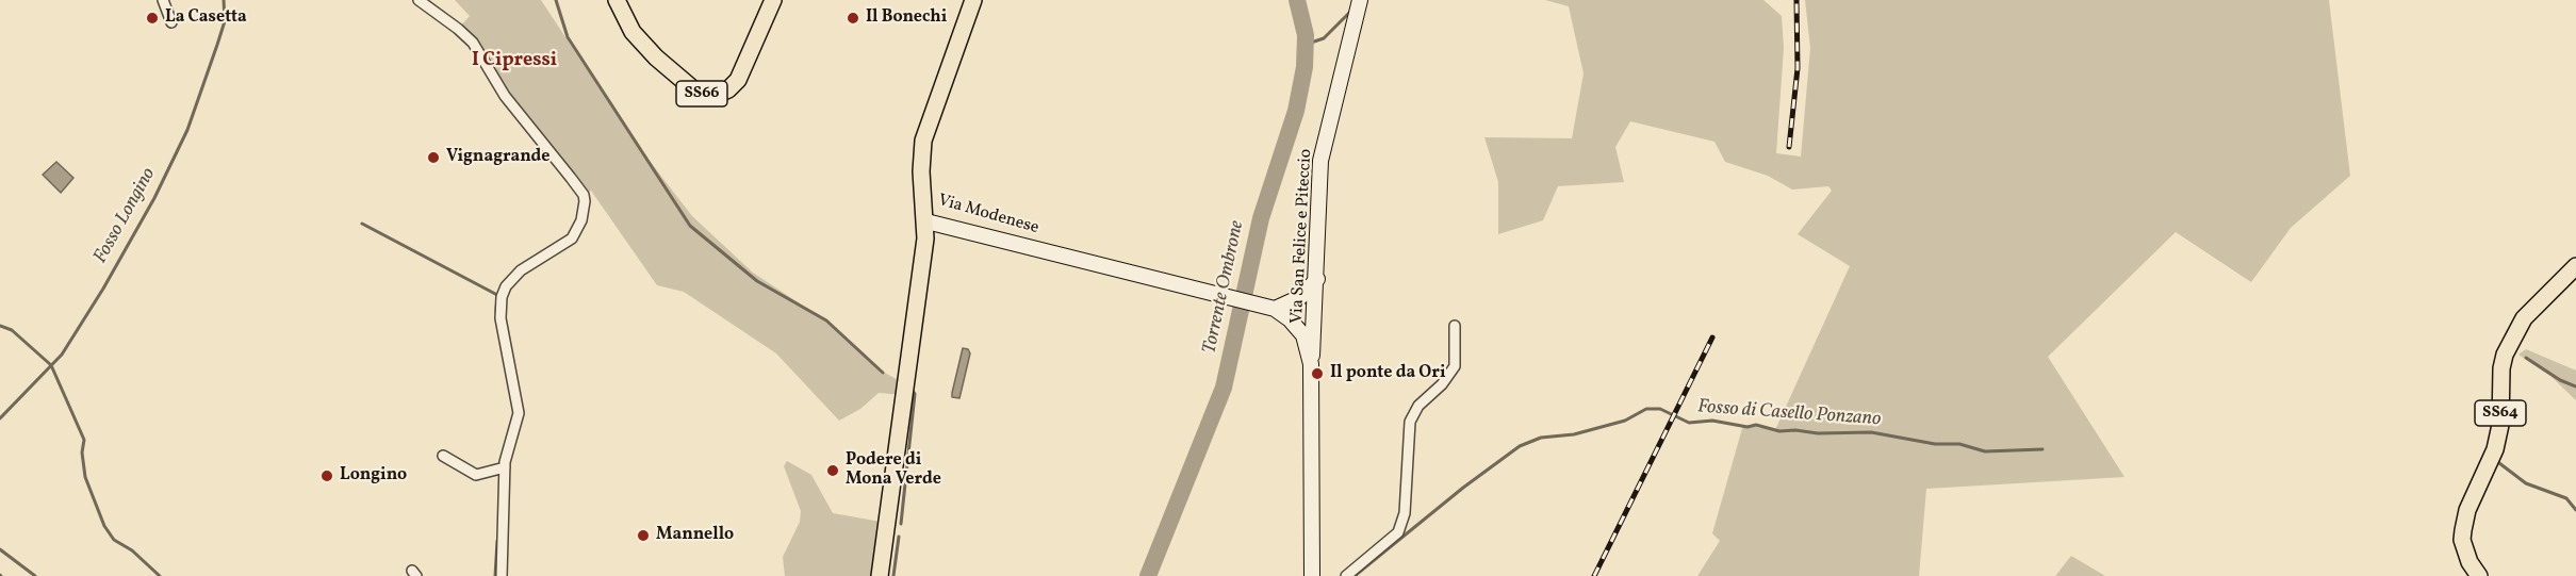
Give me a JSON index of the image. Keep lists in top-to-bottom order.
{
  "streets": {
    "main road": ["SS66", "Via Modenese", "SS64"],
    "street": ["Via San Felice e Piteccio"]
  },
  "districts": ["I Cipressi"],
  "water": ["Fosso Longino", "Torrente Ombrone", "Fosso di Casello Ponzano"],
  "places": [
    "La Casetta",
    "Il Bonechi",
    "Vignagrande",
    "Il ponte da Ori",
    "Podere di Mona Verde",
    "Longino",
    "Mannello"
  ]
}
